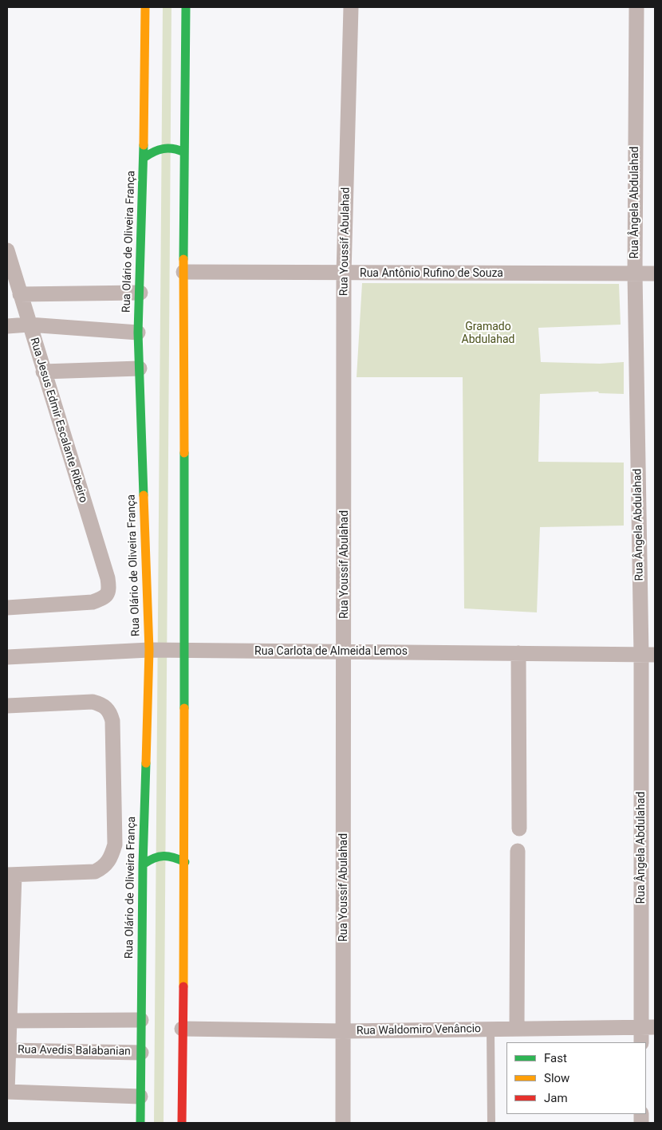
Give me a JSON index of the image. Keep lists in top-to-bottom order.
{
  "streets": {
    "street": [
      "Rua Ângela Abdulahad",
      "Rua Olário de Oliveira França",
      "Rua Youssif Abulahad",
      "Rua Antônio Rufino de Souza",
      "Rua Jesus Edmir Escalante Ribeiro",
      "Rua Carlota de Almeida Lemos",
      "Rua Waldomiro Venâncio",
      "Rua Avedis Balabanian"
    ]
  },
  "crossings": [
    ["Rua Ângela Abdulahad", "Rua Antônio Rufino de Souza"],
    ["Rua Ângela Abdulahad", "Rua Carlota de Almeida Lemos"],
    ["Rua Ângela Abdulahad", "Rua Waldomiro Venâncio"],
    ["Rua Olário de Oliveira França", "Rua Carlota de Almeida Lemos"],
    ["Rua Olário de Oliveira França", "Rua Avedis Balabanian"],
    ["Rua Youssif Abulahad", "Rua Antônio Rufino de Souza"],
    ["Rua Youssif Abulahad", "Rua Carlota de Almeida Lemos"],
    ["Rua Youssif Abulahad", "Rua Waldomiro Venâncio"]
  ],
  "parks": ["Gramado Abdulahad"],
  "legend": ["Fast", "Slow", "Jam"]
}
